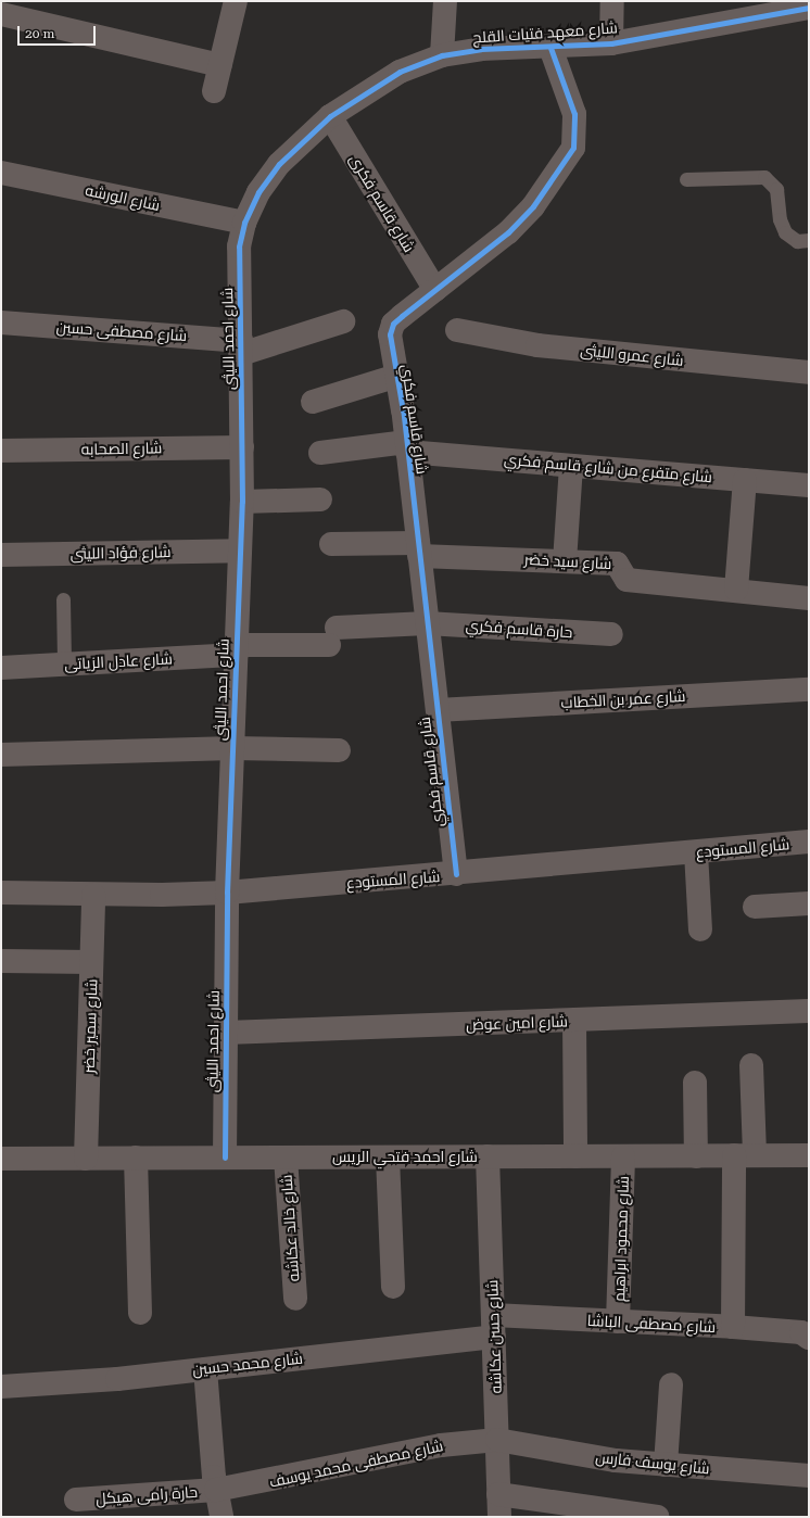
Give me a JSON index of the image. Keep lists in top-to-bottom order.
{
  "streets": {
    "street": [
      "شارع معهد فتيات القلج",
      "شارع الورشه",
      "شارع قاسم فكرى",
      "شارع مصطفى حسين",
      "شارع احمد الليثى",
      "شارع عمرو الليثى",
      "شارع قاسم فكري",
      "شارع الصحابه",
      "شارع متفرع من شارع قاسم فكري",
      "شارع فؤاد الليثى",
      "شارع سيد خضر",
      "حارة قاسم فكري",
      "شارع عادل الزياتى",
      "شارع عمر بن الخطاب",
      "شارع المستودع",
      "شارع امين عوض",
      "شارع سمير خضر",
      "شارع احمد فتحي الريس",
      "شارع خالد عكاشه",
      "شارع محمود ابراهيم",
      "شارع مصطفى الباشا",
      "شارع حسن عكاشه",
      "شارع محمد حسين",
      "شارع يوسف فارس",
      "شارع مصطفى محمد يوسف",
      "حارة رامى هيكل"
    ]
  },
  "crossings": [
    ["شارع معهد فتيات القلج", "شارع الورشه"],
    ["شارع معهد فتيات القلج", "شارع قاسم فكرى"],
    ["شارع معهد فتيات القلج", "شارع احمد الليثى"],
    ["شارع معهد فتيات القلج", "شارع قاسم فكري"],
    ["شارع الورشه", "شارع احمد الليثى"],
    ["شارع قاسم فكرى", "شارع قاسم فكري"],
    ["شارع مصطفى حسين", "شارع احمد الليثى"],
    ["شارع احمد الليثى", "شارع الصحابه"],
    ["شارع احمد الليثى", "شارع فؤاد الليثى"],
    ["شارع احمد الليثى", "شارع عادل الزياتى"],
    ["شارع احمد الليثى", "شارع المستودع"],
    ["شارع احمد الليثى", "شارع امين عوض"],
    ["شارع احمد الليثى", "شارع احمد فتحي الريس"],
    ["شارع قاسم فكري", "شارع متفرع من شارع قاسم فكري"],
    ["شارع قاسم فكري", "شارع سيد خضر"],
    ["شارع قاسم فكري", "حارة قاسم فكري"],
    ["شارع قاسم فكري", "شارع عمر بن الخطاب"],
    ["شارع قاسم فكري", "شارع المستودع"],
    ["حارة قاسم فكري", "شارع عادل الزياتى"],
    ["شارع المستودع", "شارع سمير خضر"],
    ["شارع سمير خضر", "شارع احمد فتحي الريس"],
    ["شارع احمد فتحي الريس", "شارع خالد عكاشه"],
    ["شارع احمد فتحي الريس", "شارع محمود ابراهيم"],
    ["شارع احمد فتحي الريس", "شارع حسن عكاشه"],
    ["شارع محمود ابراهيم", "شارع مصطفى الباشا"],
    ["شارع مصطفى الباشا", "شارع حسن عكاشه"],
    ["شارع مصطفى الباشا", "شارع محمد حسين"],
    ["شارع حسن عكاشه", "شارع محمد حسين"],
    ["شارع حسن عكاشه", "شارع يوسف فارس"],
    ["شارع حسن عكاشه", "شارع مصطفى محمد يوسف"],
    ["شارع يوسف فارس", "شارع مصطفى محمد يوسف"],
    ["شارع مصطفى محمد يوسف", "حارة رامى هيكل"]
  ],
  "scale_bar": "20 m"
}
